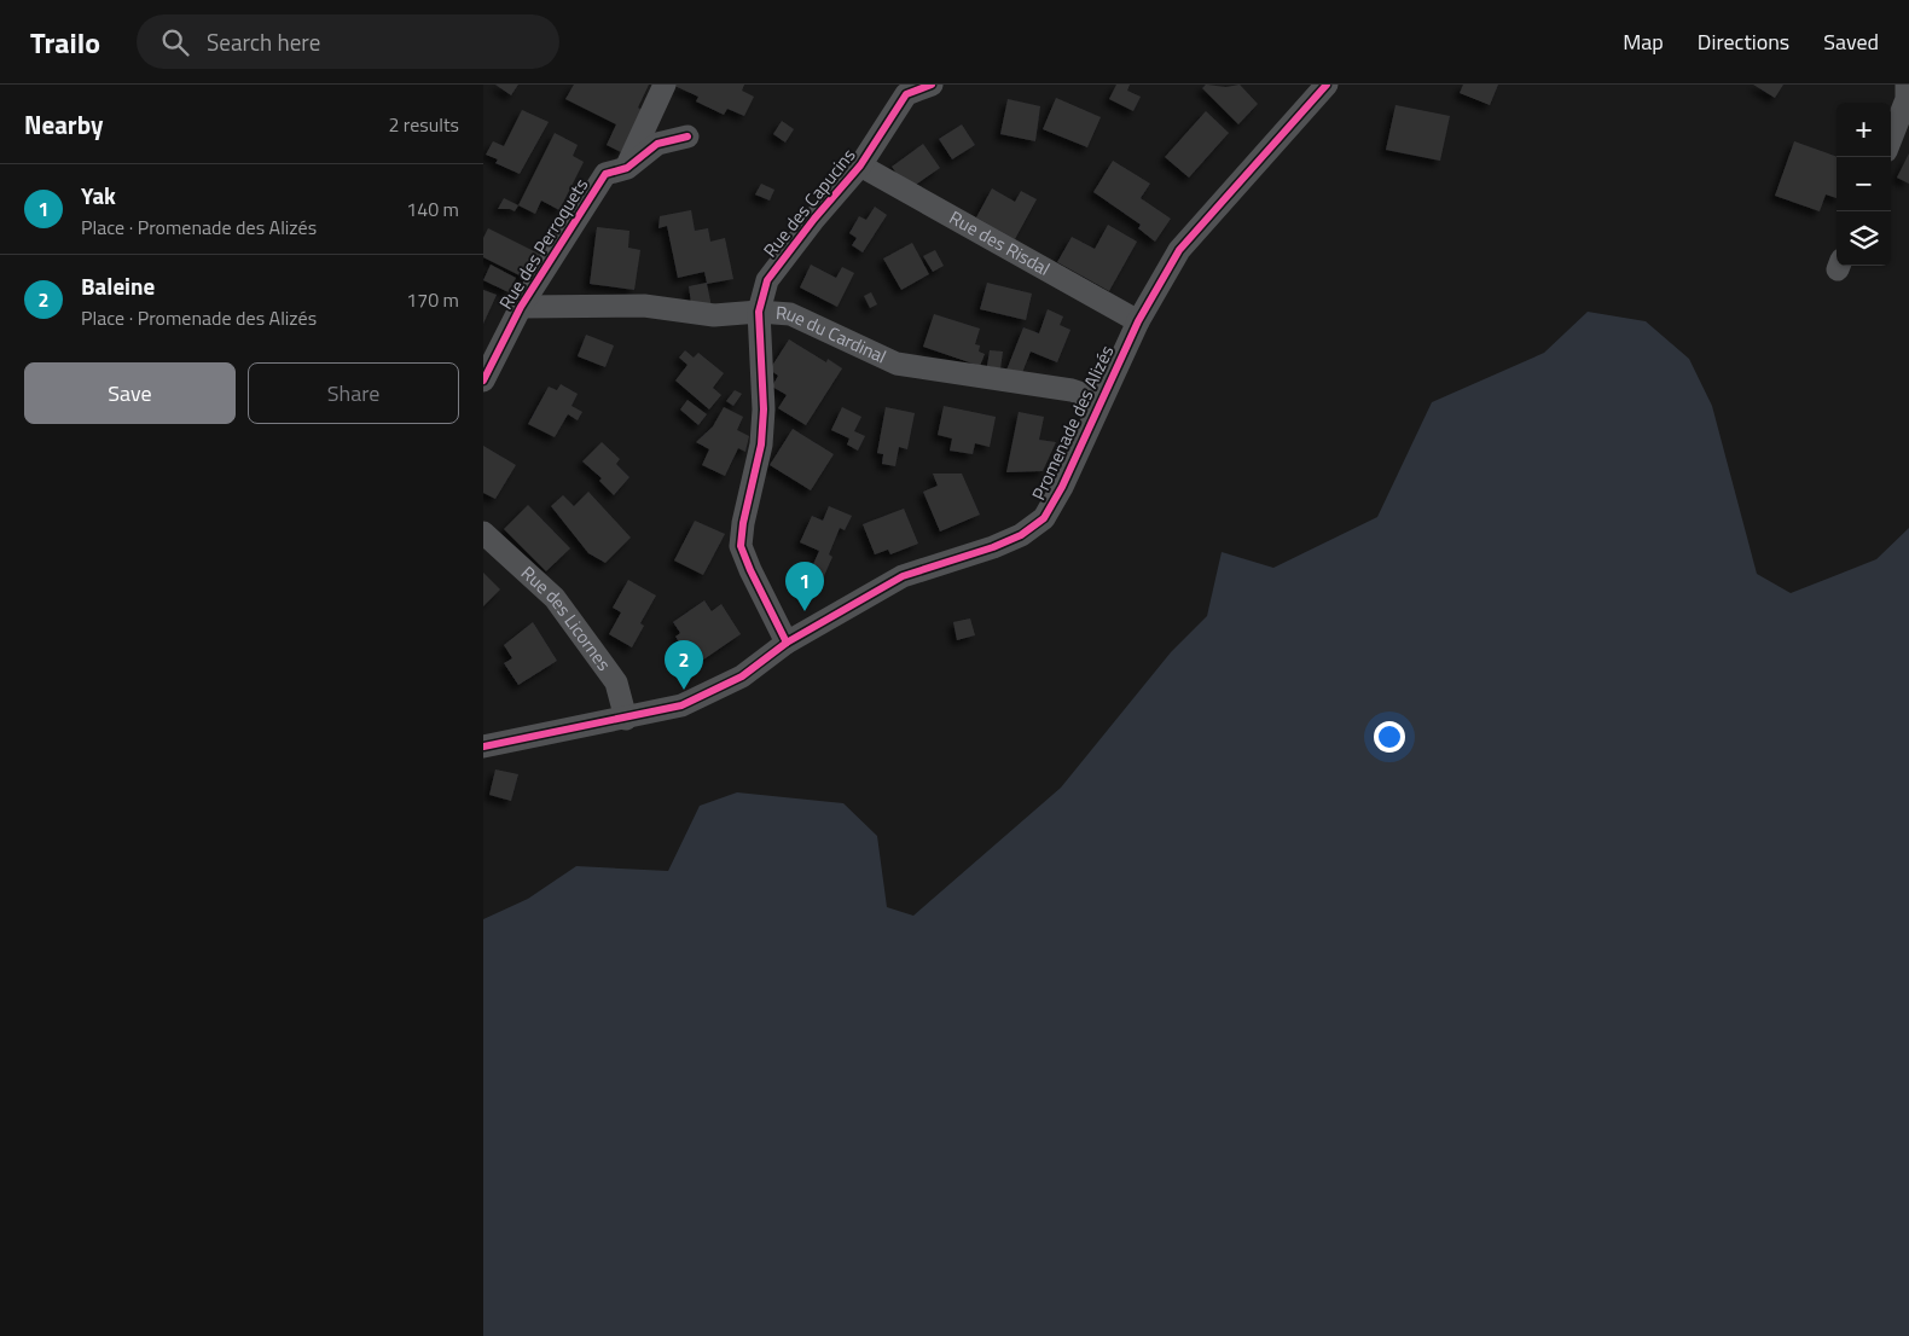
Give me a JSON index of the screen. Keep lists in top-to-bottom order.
{
  "streets": {
    "street": [
      "Rue des Capucins",
      "Rue des Perroquets",
      "Rue des Risdal",
      "Rue du Cardinal",
      "Promenade des Alizés",
      "Rue des Licornes"
    ]
  },
  "crossings": [
    ["Rue des Capucins", "Rue des Risdal"],
    ["Rue des Capucins", "Rue du Cardinal"],
    ["Rue des Capucins", "Promenade des Alizés"],
    ["Rue des Perroquets", "Rue du Cardinal"],
    ["Rue des Risdal", "Promenade des Alizés"],
    ["Rue du Cardinal", "Promenade des Alizés"],
    ["Promenade des Alizés", "Rue des Licornes"]
  ],
  "page": {
    "header": "Trailo",
    "search": "Search here",
    "nav": ["Map", "Directions", "Saved"],
    "heading": ["Nearby", "2 results"],
    "map_buttons": ["+", "−"],
    "list": [
      {
        "mark": "1",
        "name": "Yak",
        "note": "Place · Promenade des Alizés",
        "value": "140 m"
      },
      {
        "mark": "2",
        "name": "Baleine",
        "note": "Place · Promenade des Alizés",
        "value": "170 m"
      }
    ],
    "buttons": ["Save", "Share"],
    "pins": ["1", "2"]
  }
}
